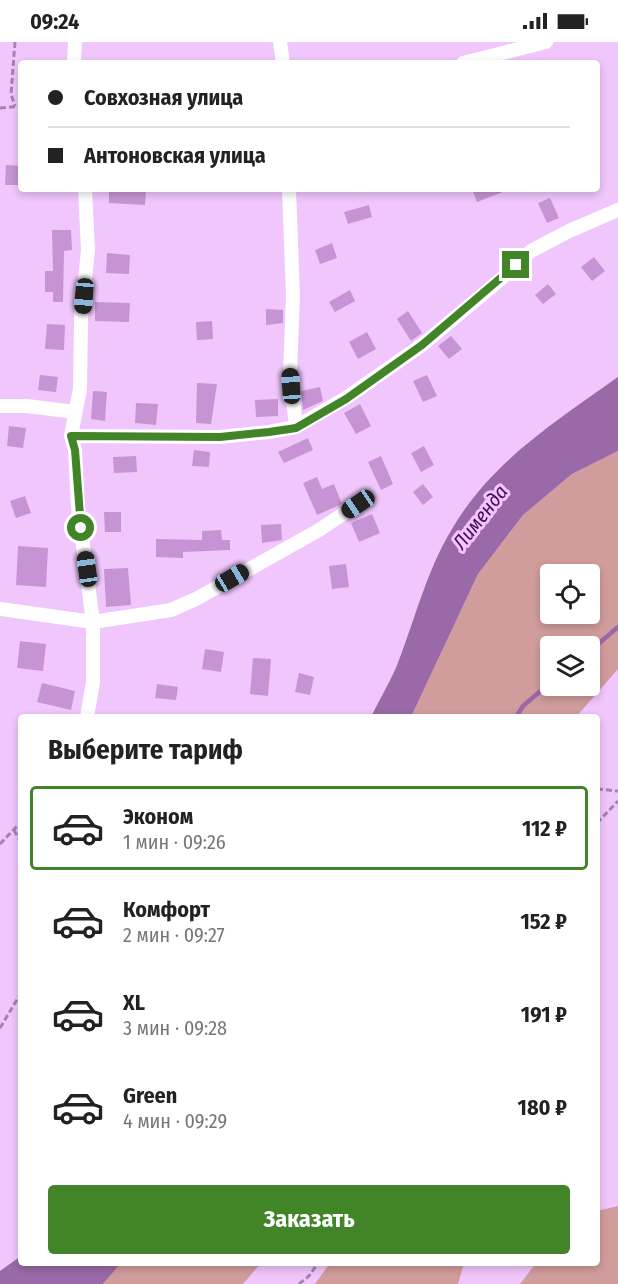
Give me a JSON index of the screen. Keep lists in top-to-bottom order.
{
  "water": ["Лименда"],
  "page": {
    "status": "09:24",
    "banner": ["Совхозная улица", "Антоновская улица"],
    "heading": "Выберите тариф",
    "list": [
      {
        "name": "Эконом",
        "note": "1 мин · 09:26",
        "value": "112 ₽"
      },
      {
        "name": "Комфорт",
        "note": "2 мин · 09:27",
        "value": "152 ₽"
      },
      {
        "name": "XL",
        "note": "3 мин · 09:28",
        "value": "191 ₽"
      },
      {
        "name": "Green",
        "note": "4 мин · 09:29",
        "value": "180 ₽"
      }
    ],
    "buttons": "Заказать"
  }
}
